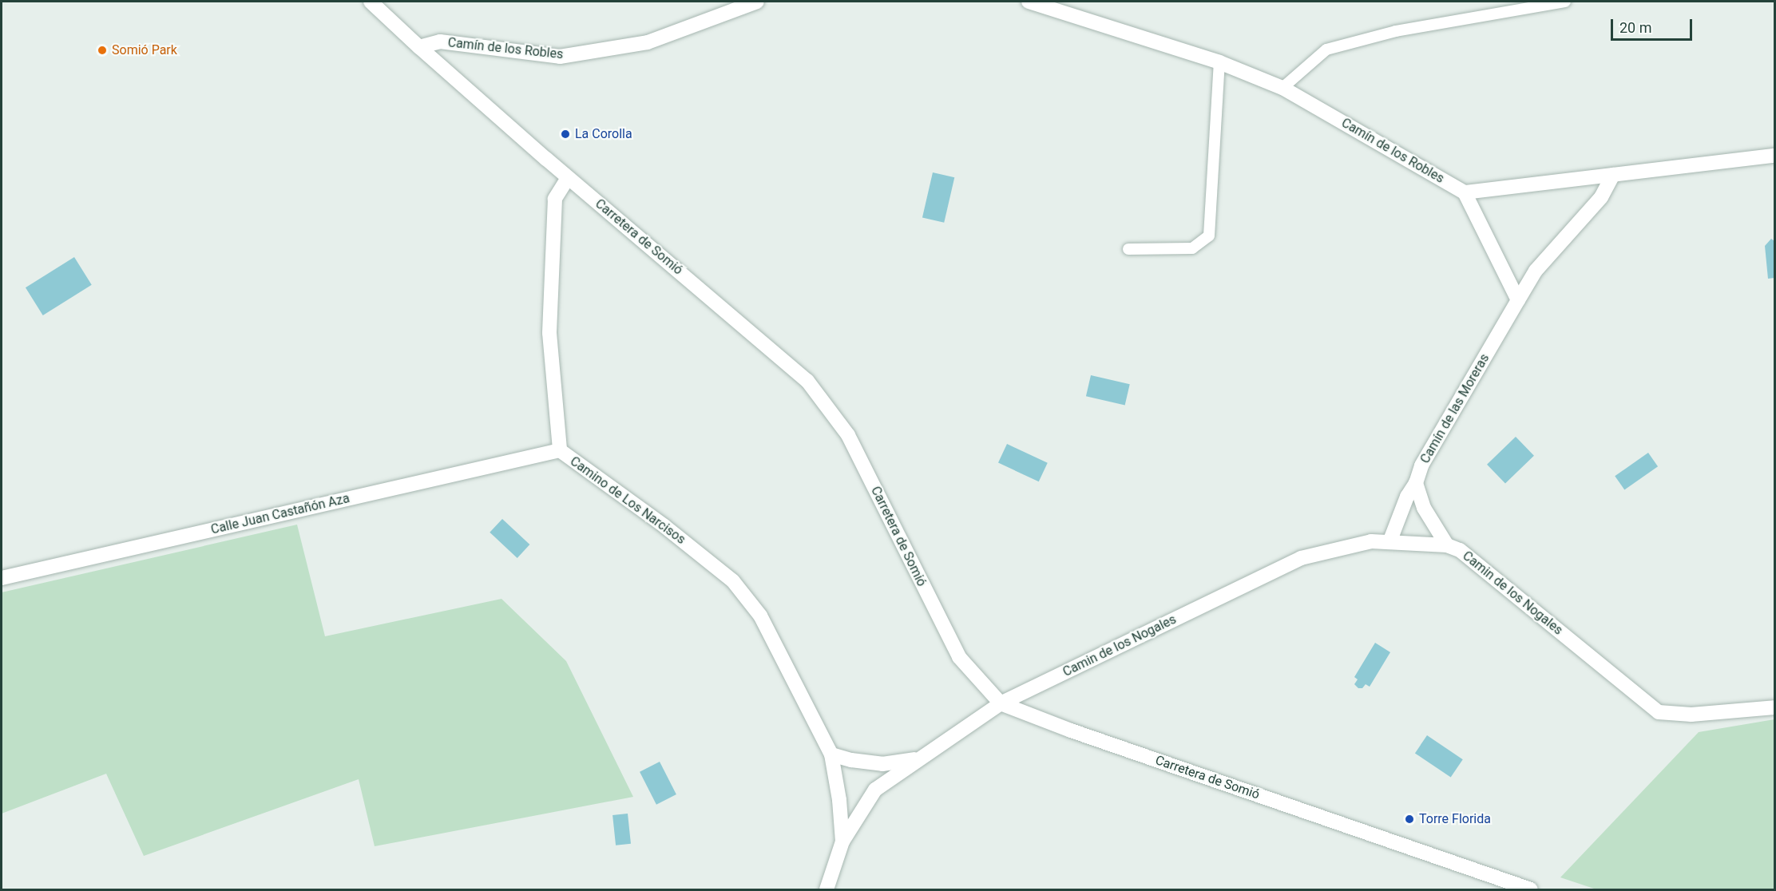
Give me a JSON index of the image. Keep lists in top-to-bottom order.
{
  "streets": {
    "street": [
      "Camín de los Robles",
      "Carretera de Somió",
      "Camín de las Moreras",
      "Camino de Los Narcisos",
      "Calle Juan Castañón Aza",
      "Camin de los Nogales"
    ]
  },
  "crossings": [
    ["Camín de los Robles", "Carretera de Somió"],
    ["Carretera de Somió", "Camino de Los Narcisos"],
    ["Carretera de Somió", "Camin de los Nogales"],
    ["Camín de las Moreras", "Camin de los Nogales"],
    ["Camino de Los Narcisos", "Calle Juan Castañón Aza"],
    ["Camino de Los Narcisos", "Camin de los Nogales"]
  ],
  "places": ["Somió Park", "La Corolla", "Torre Florida"],
  "scale_bar": "20 m"
}
